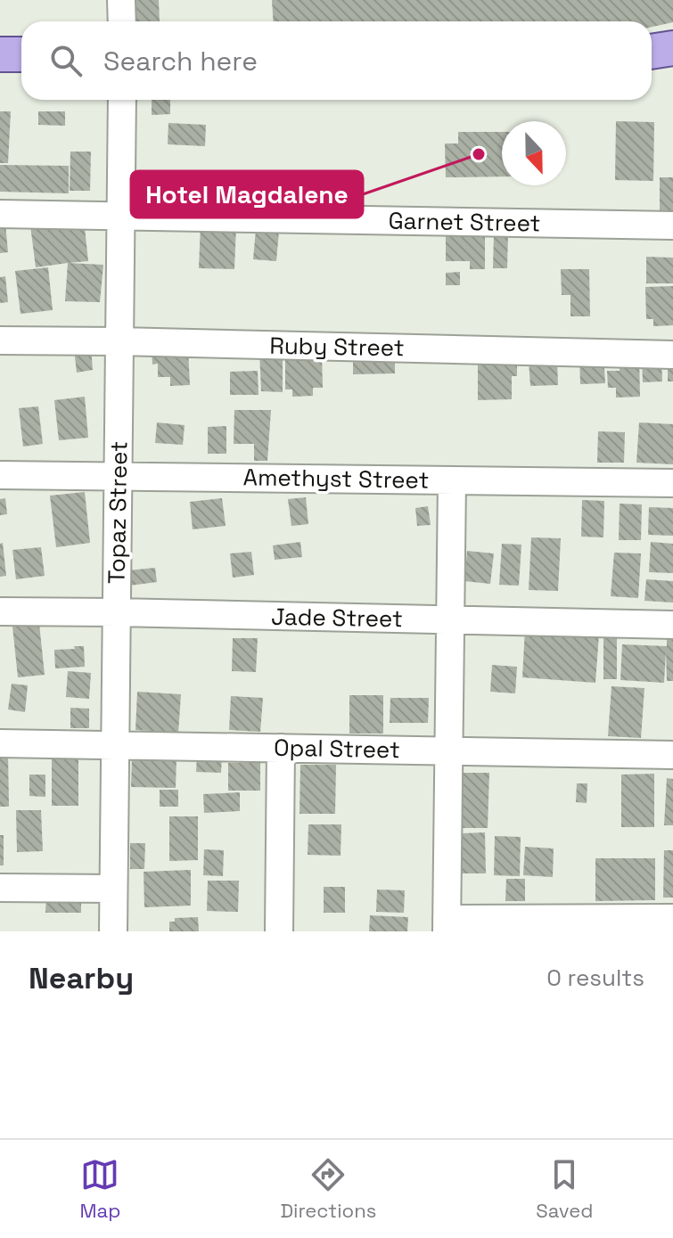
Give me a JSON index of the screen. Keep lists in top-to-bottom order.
{
  "streets": {
    "street": [
      "Garnet Street",
      "Ruby Street",
      "Amethyst Street",
      "Topaz Street",
      "Jade Street",
      "Opal Street"
    ]
  },
  "crossings": [
    ["Garnet Street", "Topaz Street"],
    ["Ruby Street", "Topaz Street"],
    ["Amethyst Street", "Topaz Street"],
    ["Topaz Street", "Jade Street"],
    ["Topaz Street", "Opal Street"]
  ],
  "places": ["Hotel Magdalene"],
  "north": "bottom",
  "page": {
    "search": "Search here",
    "heading": ["Nearby", "0 results"],
    "nav": ["Map", "Directions", "Saved"]
  }
}
